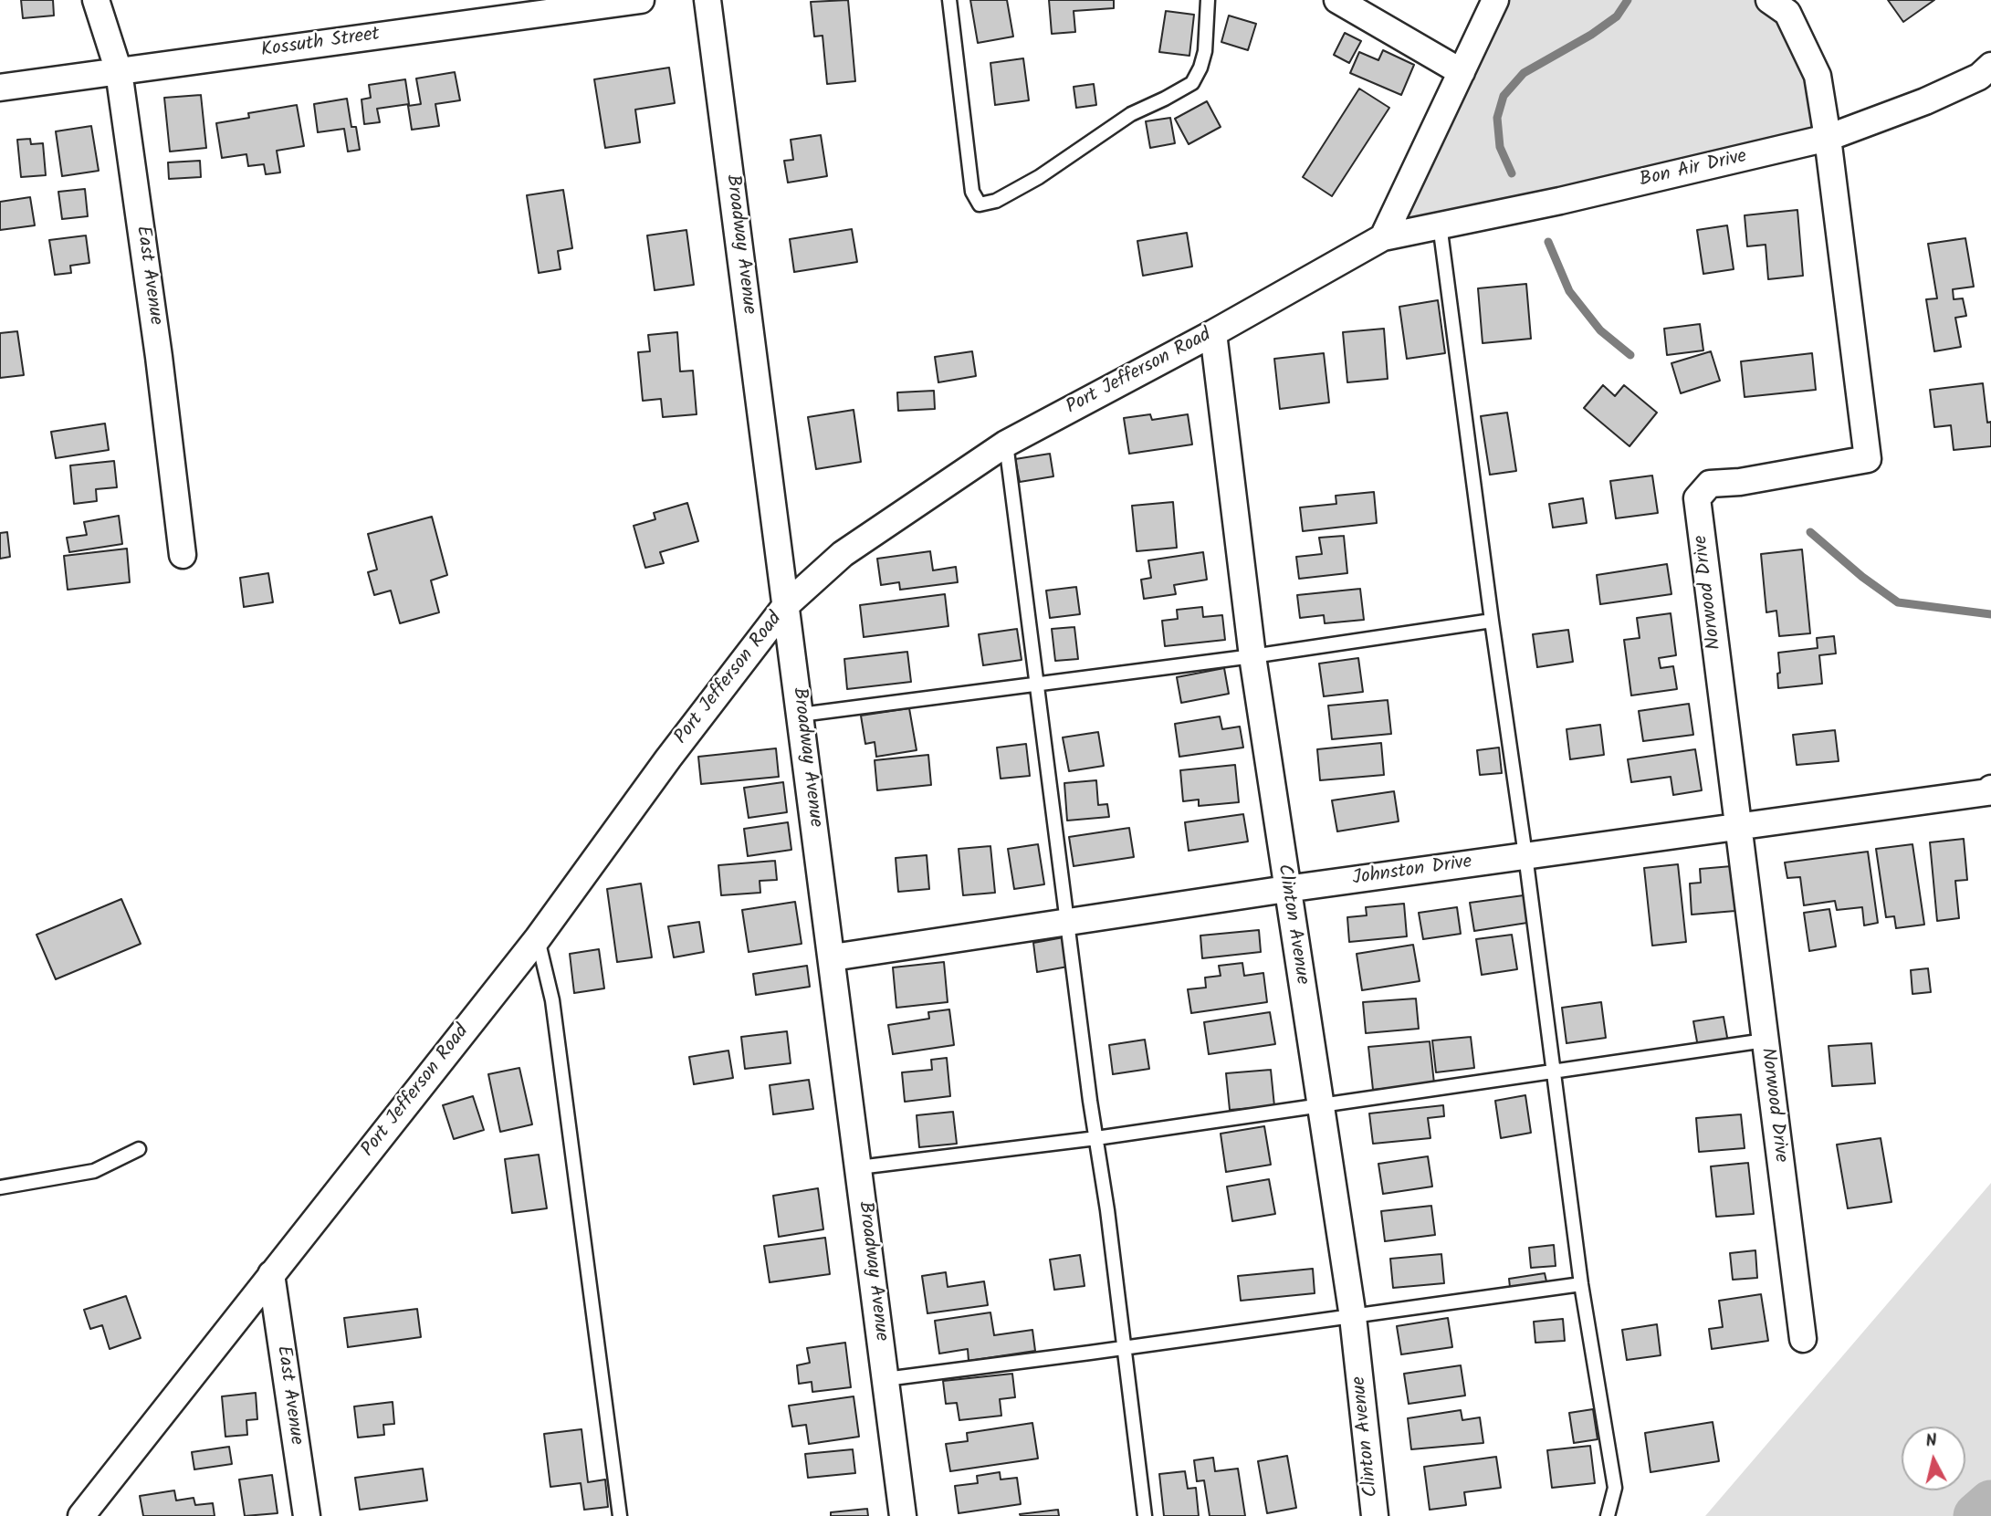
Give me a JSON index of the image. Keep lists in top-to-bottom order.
{
  "streets": {
    "street": [
      "Kossuth Street",
      "Bon Air Drive",
      "Broadway Avenue",
      "East Avenue",
      "Port Jefferson Road",
      "Norwood Drive",
      "Johnston Drive",
      "Clinton Avenue"
    ]
  },
  "crossings": [
    ["Kossuth Street", "East Avenue"],
    ["Bon Air Drive", "Port Jefferson Road"],
    ["Bon Air Drive", "Norwood Drive"],
    ["Broadway Avenue", "Port Jefferson Road"],
    ["Broadway Avenue", "Johnston Drive"],
    ["East Avenue", "Port Jefferson Road"],
    ["Port Jefferson Road", "Clinton Avenue"],
    ["Norwood Drive", "Johnston Drive"],
    ["Johnston Drive", "Clinton Avenue"]
  ],
  "north": "top"
}
